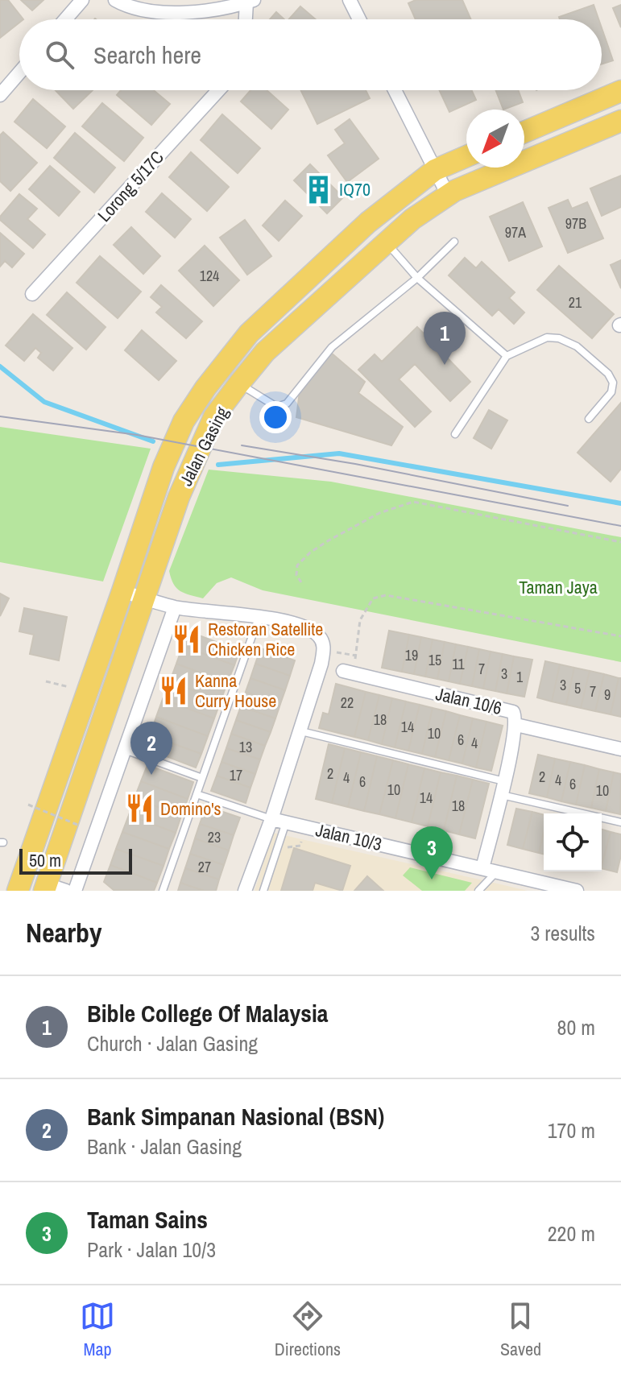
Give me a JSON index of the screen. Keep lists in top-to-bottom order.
{
  "streets": {
    "main road": ["Jalan Gasing"],
    "street": ["Lorong 5/17C", "Jalan 10/6", "Jalan 10/3"]
  },
  "crossings": [
    ["Jalan 10/6", "Jalan 10/3"]
  ],
  "parks": ["Taman Jaya"],
  "places": {
    "building": ["IQ70"],
    "restaurant": ["Restoran Satellite Chicken Rice", "Kanna Curry House", "Domino's"]
  },
  "house_numbers": [
    "97B",
    "97A",
    "124",
    "21",
    "19",
    "15",
    "11",
    "7",
    "3",
    "1",
    "3",
    "5",
    "7",
    "9",
    "22",
    "18",
    "14",
    "10",
    "6",
    "4",
    "13",
    "2",
    "17",
    "2",
    "4",
    "4",
    "6",
    "6",
    "10",
    "10",
    "14",
    "18",
    "23",
    "27"
  ],
  "scale_bar": "50 m",
  "north": "bottom left",
  "page": {
    "search": "Search here",
    "pins": ["1", "2", "3"],
    "scale": "50 m",
    "heading": ["Nearby", "3 results"],
    "list": [
      {
        "mark": "1",
        "name": "Bible College Of Malaysia",
        "note": "Church · Jalan Gasing",
        "value": "80 m"
      },
      {
        "mark": "2",
        "name": "Bank Simpanan Nasional (BSN)",
        "note": "Bank · Jalan Gasing",
        "value": "170 m"
      },
      {
        "mark": "3",
        "name": "Taman Sains",
        "note": "Park · Jalan 10/3",
        "value": "220 m"
      }
    ],
    "nav": ["Map", "Directions", "Saved"]
  }
}
